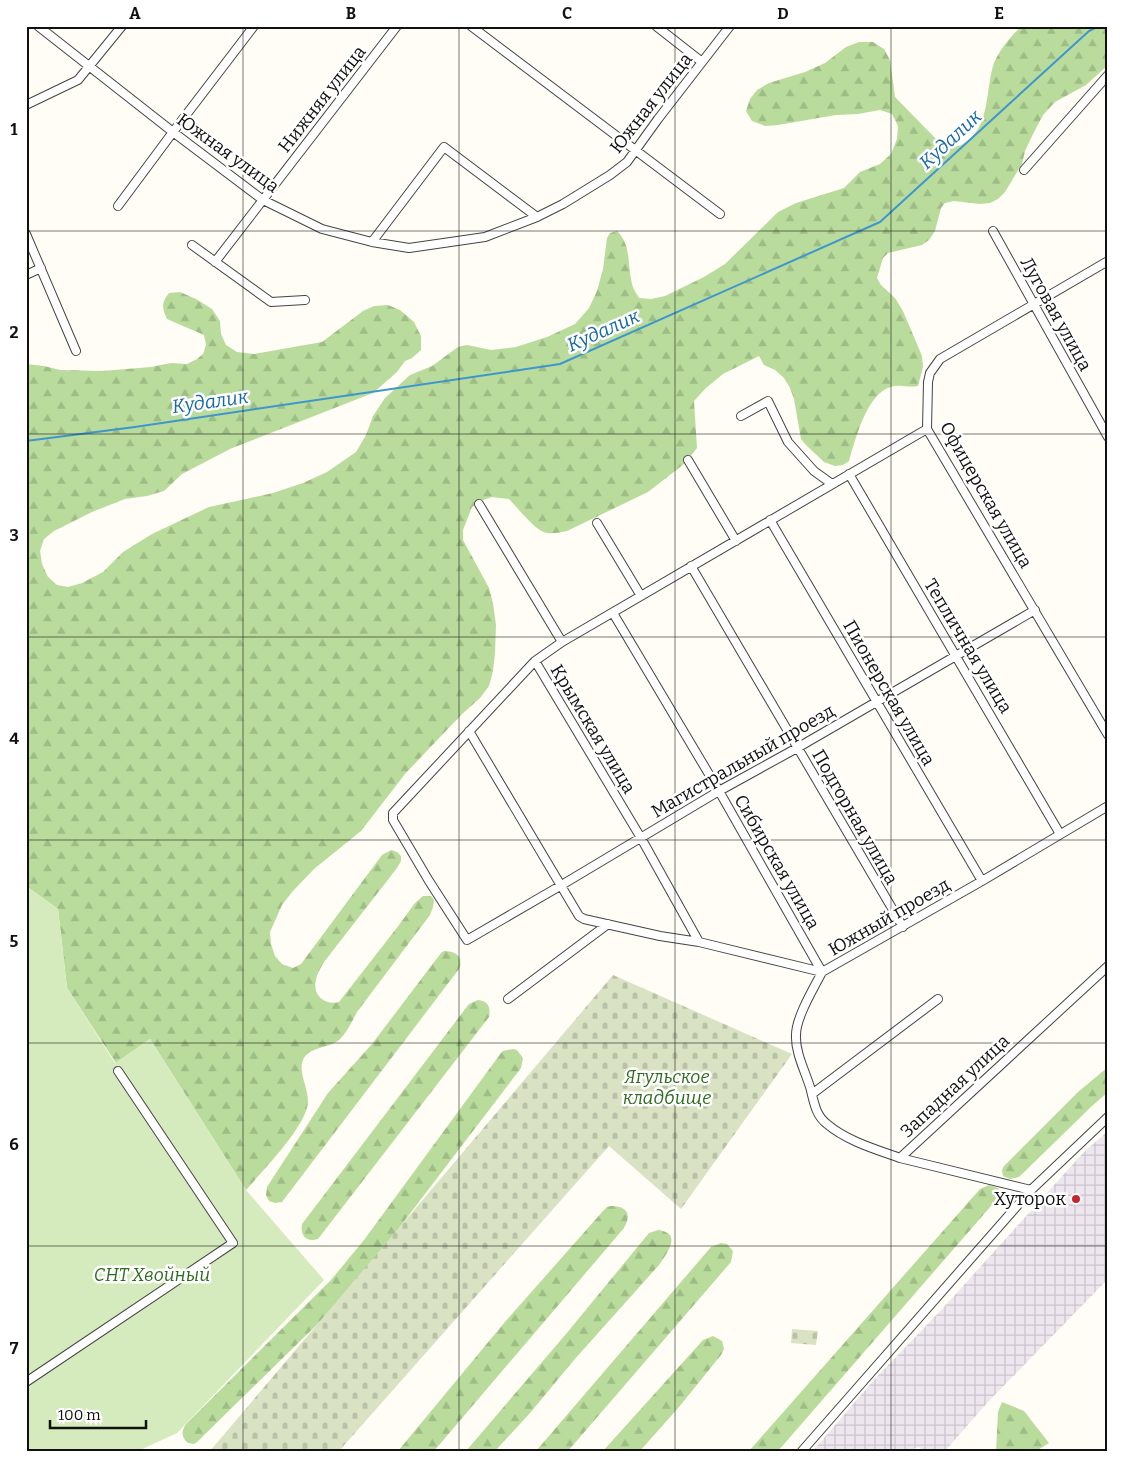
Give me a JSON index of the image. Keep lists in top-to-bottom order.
{
  "streets": {
    "street": [
      "Нижняя улица",
      "Южная улица",
      "Луговая улица",
      "Офицерская улица",
      "Тепличная улица",
      "Пионерская улица",
      "Крымская улица",
      "Магистральный проезд",
      "Подгорная улица",
      "Сибирская улица",
      "Южный проезд",
      "Западная улица"
    ]
  },
  "crossings": [
    ["Нижняя улица", "Южная улица"],
    ["Луговая улица", "Офицерская улица"],
    ["Офицерская улица", "Магистральный проезд"],
    ["Тепличная улица", "Магистральный проезд"],
    ["Тепличная улица", "Южный проезд"],
    ["Пионерская улица", "Магистральный проезд"],
    ["Пионерская улица", "Южный проезд"],
    ["Крымская улица", "Магистральный проезд"],
    ["Крымская улица", "Южный проезд"],
    ["Магистральный проезд", "Подгорная улица"],
    ["Магистральный проезд", "Сибирская улица"],
    ["Магистральный проезд", "Южный проезд"],
    ["Подгорная улица", "Южный проезд"],
    ["Сибирская улица", "Южный проезд"]
  ],
  "water": ["Кудалик"],
  "parks": ["Ягульское кладбище", "СНТ Хвойный"],
  "places": ["Хуторок"],
  "scale_bar": "100 m",
  "grid": {
    "columns": [
      "A",
      "B",
      "C",
      "D",
      "E"
    ],
    "rows": [
      "1",
      "2",
      "3",
      "4",
      "5",
      "6",
      "7"
    ]
  }
}
